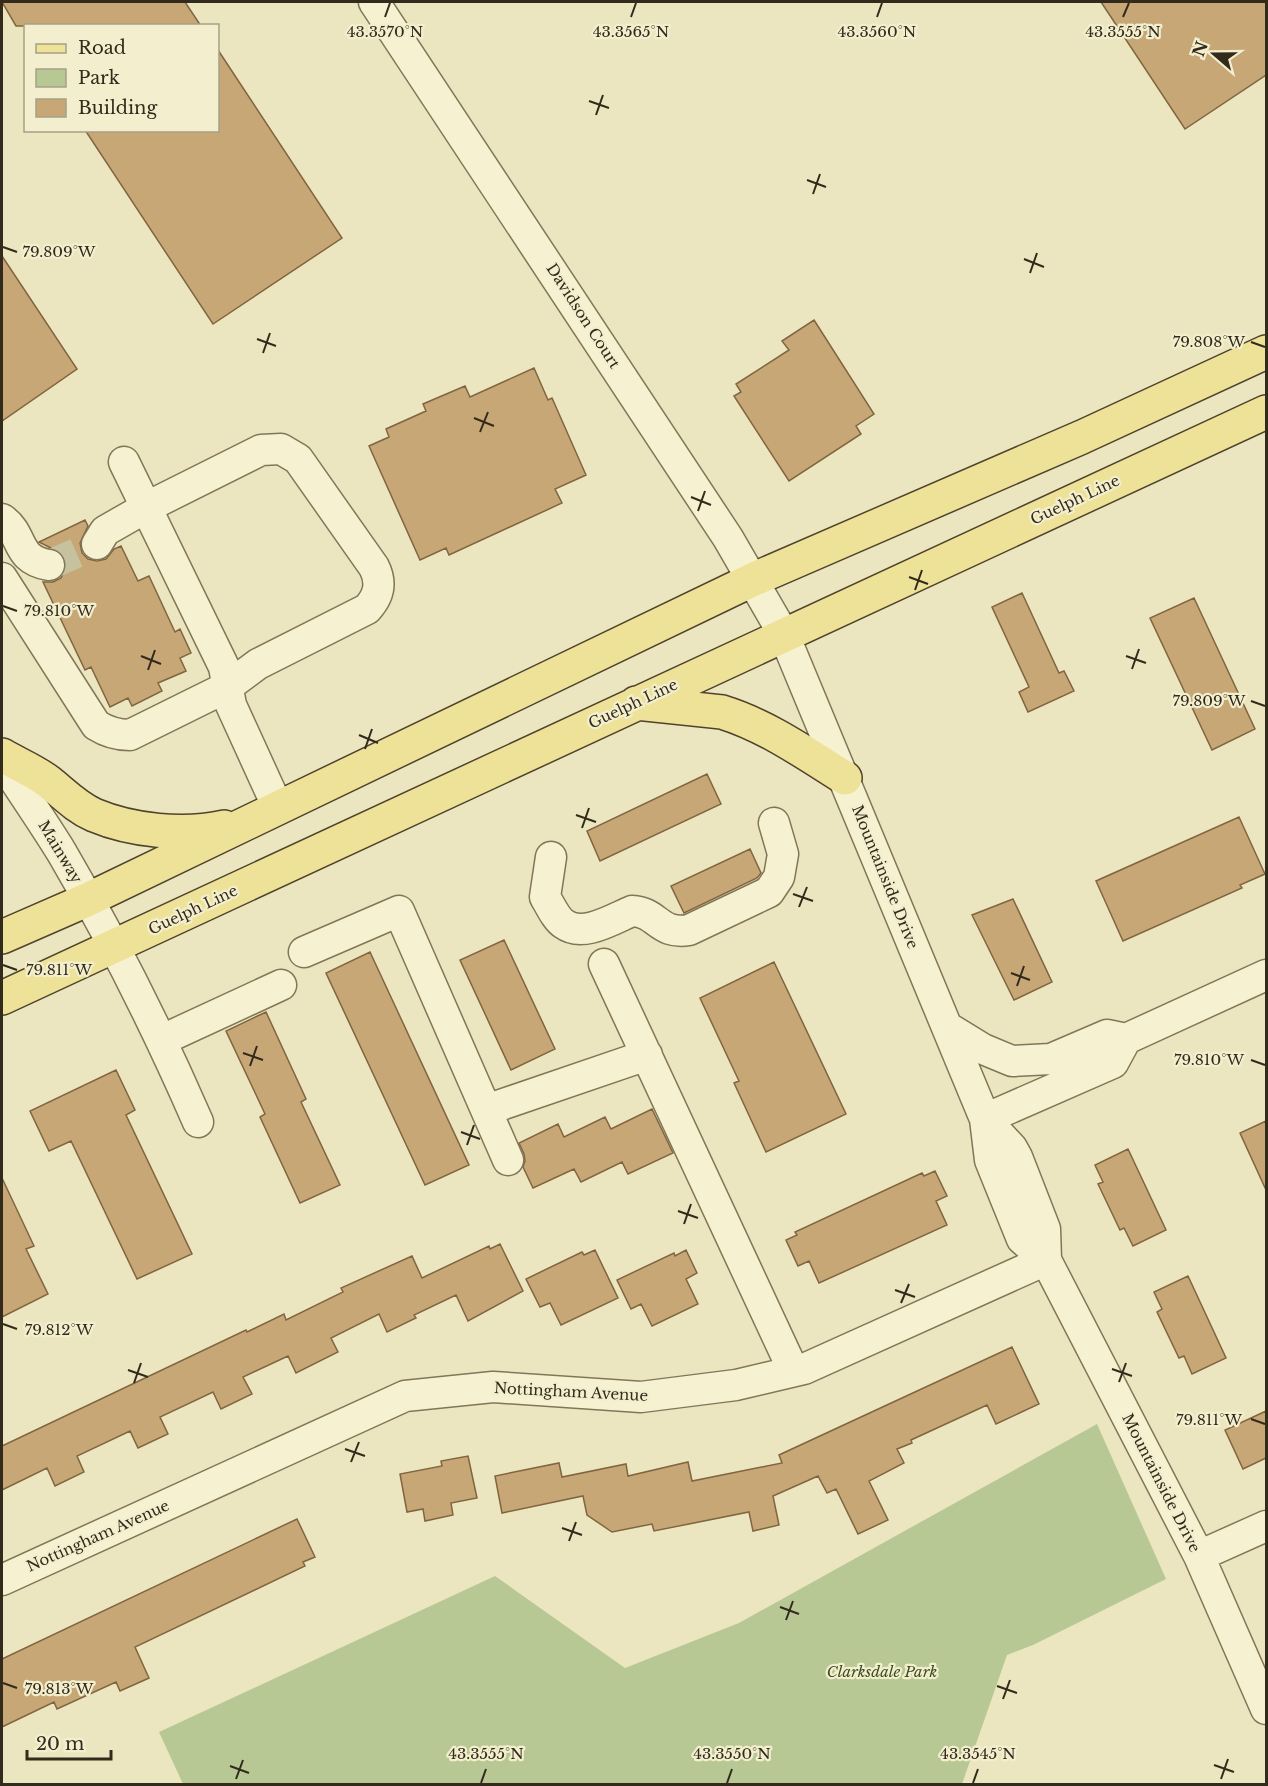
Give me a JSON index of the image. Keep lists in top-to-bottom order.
{
  "streets": {
    "main road": ["Guelph Line"],
    "street": [
      "Davidson Court",
      "Mainway",
      "Mountainside Drive",
      "Nottingham Avenue"
    ]
  },
  "crossings": [
    ["Davidson Court", "Guelph Line"],
    ["Davidson Court", "Mountainside Drive"],
    ["Guelph Line", "Mainway"],
    ["Guelph Line", "Mountainside Drive"],
    ["Mountainside Drive", "Nottingham Avenue"]
  ],
  "parks": ["Clarksdale Park"],
  "legend": ["Road", "Park", "Building"],
  "scale_bar": "20 m",
  "north": "left",
  "coordinates": [
    "43.3570°N",
    "43.3565°N",
    "43.3560°N",
    "43.3555°N",
    "79.809°W",
    "79.808°W",
    "79.810°W",
    "79.811°W",
    "79.812°W",
    "79.813°W",
    "43.3550°N",
    "43.3545°N"
  ]
}
